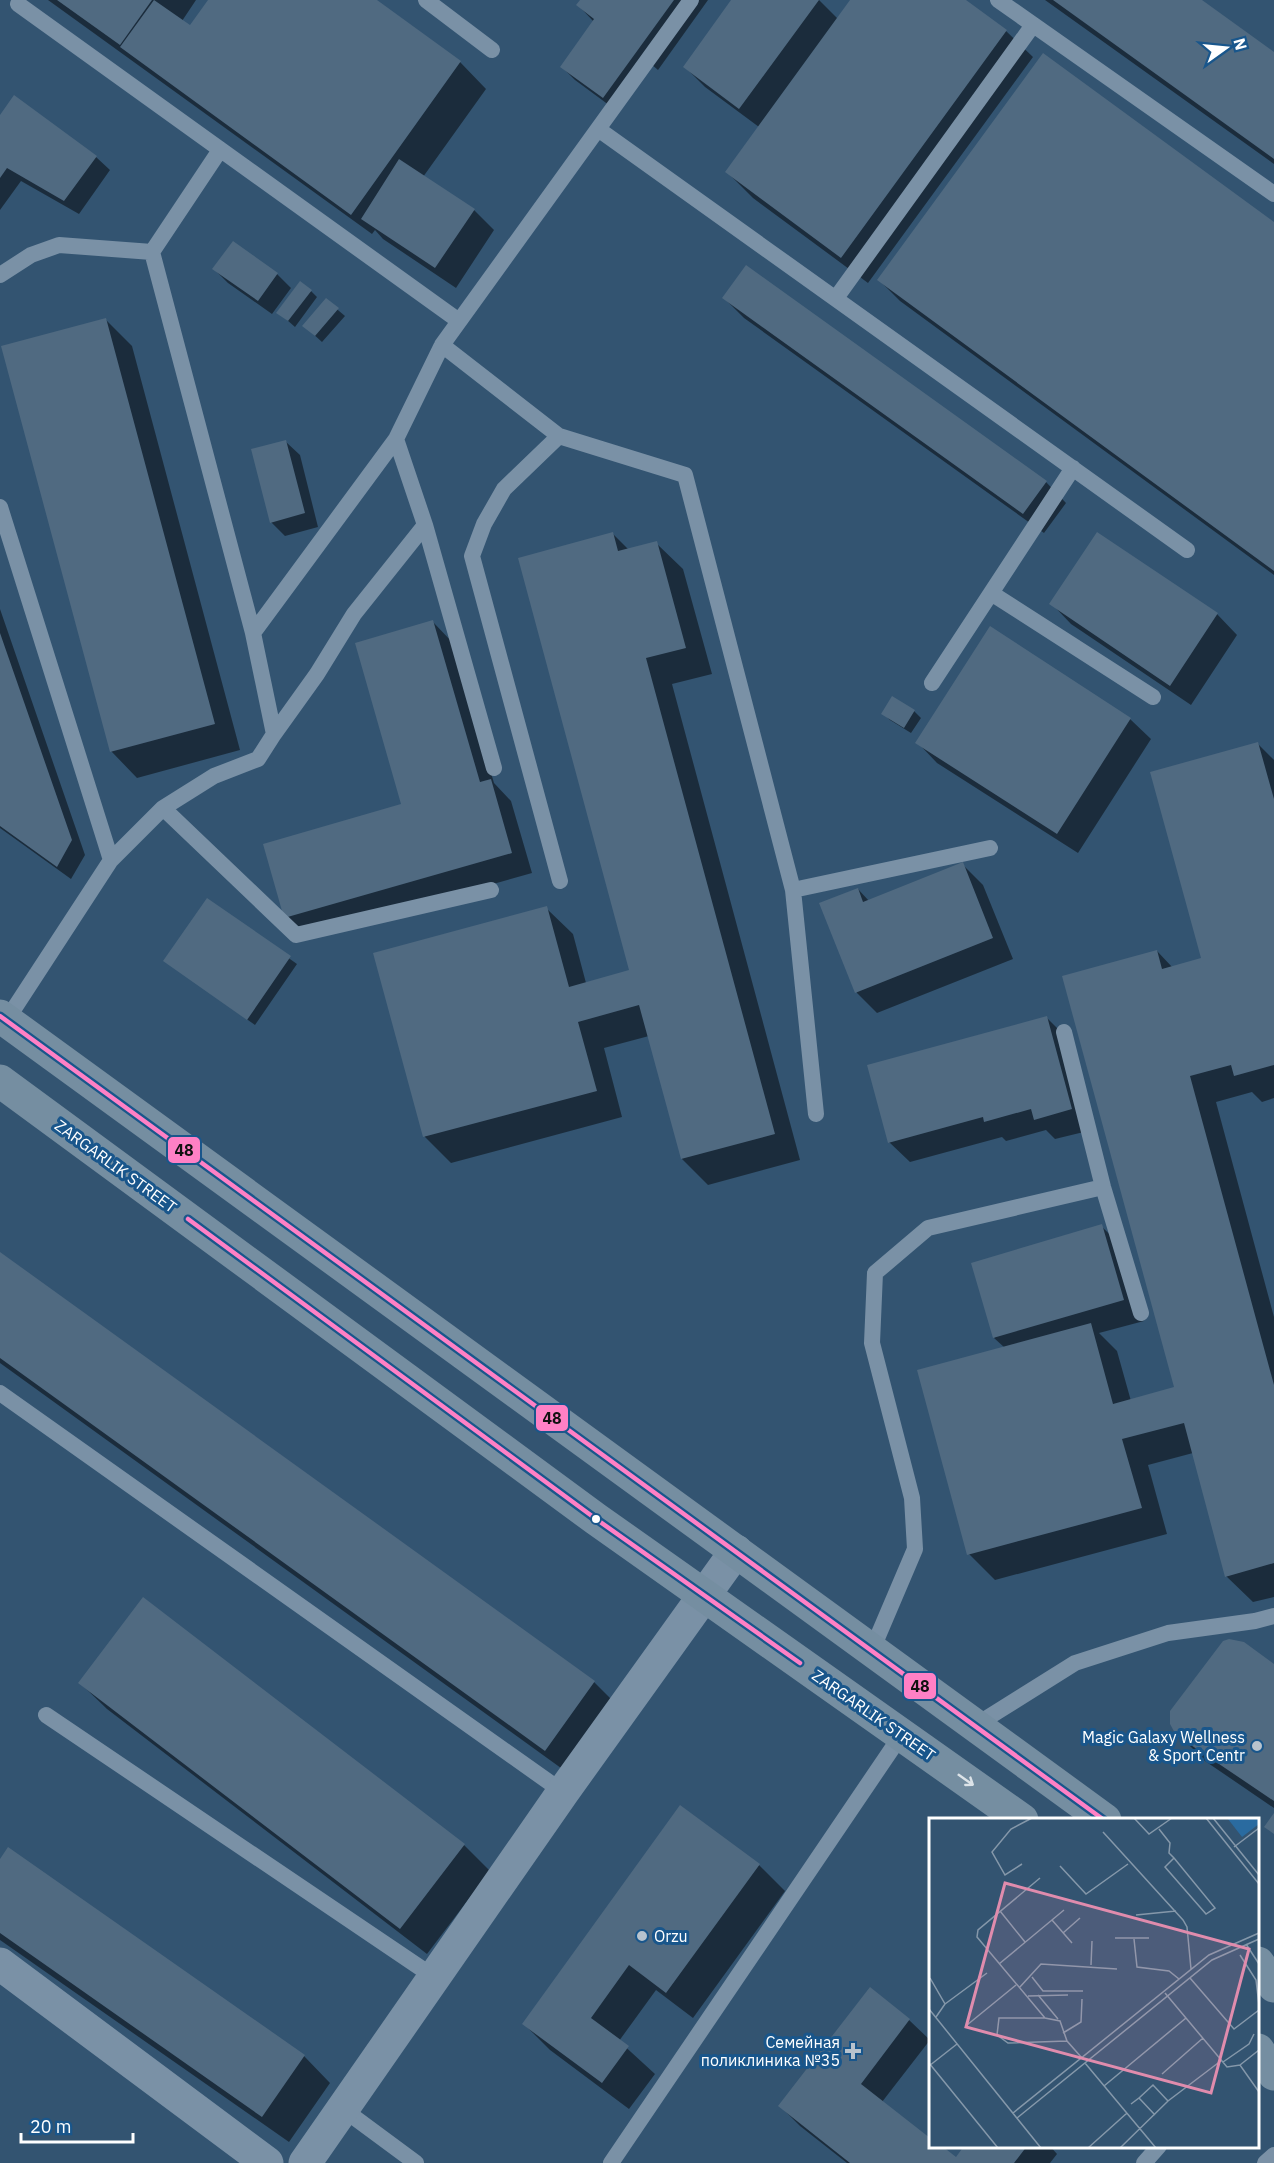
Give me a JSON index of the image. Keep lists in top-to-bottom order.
{
  "streets": {
    "main road": ["ZARGARLIK STREET"]
  },
  "places": {
    "other": ["Magic Galaxy Wellness & Sport Centr", "Orzu"],
    "health": ["Семейная поликлиника №35"]
  },
  "lines": ["transit line 48"],
  "scale_bar": "20 m",
  "north": "right"
}
